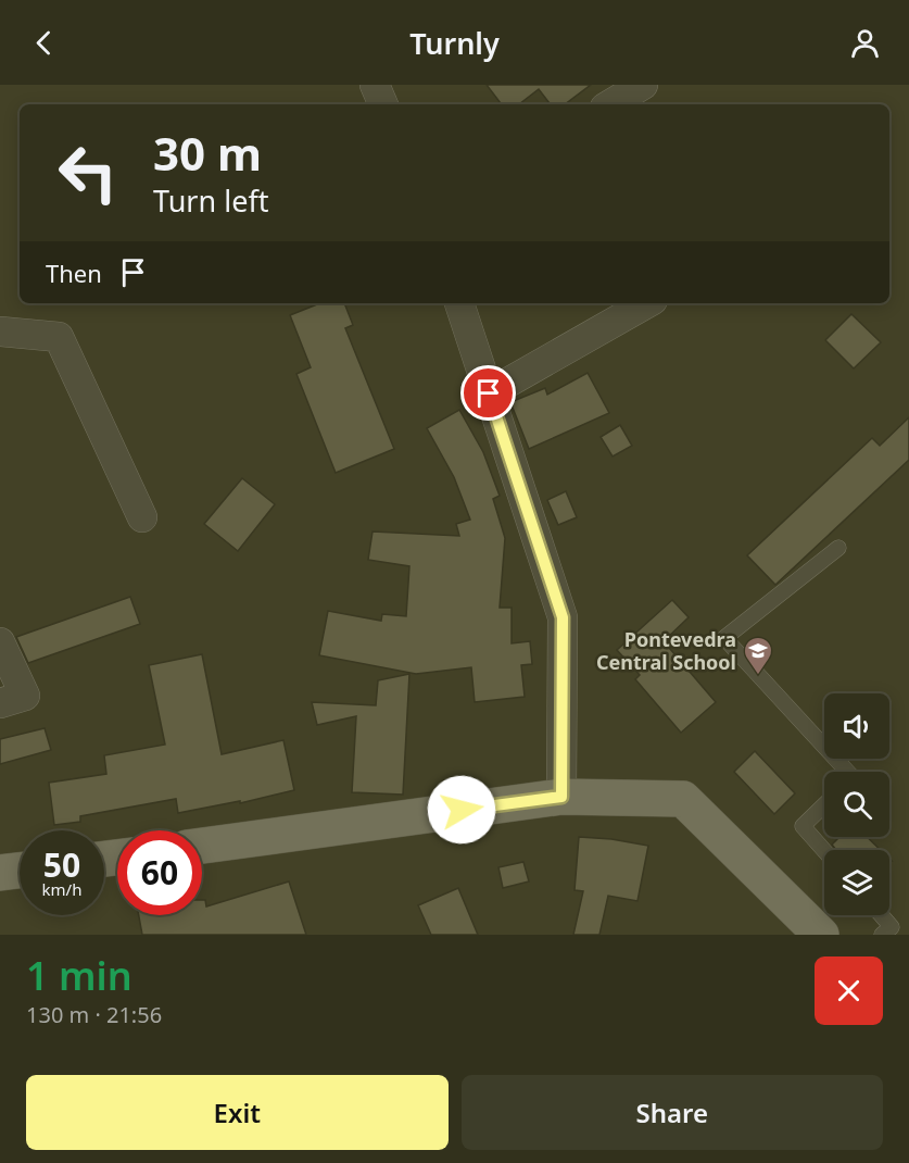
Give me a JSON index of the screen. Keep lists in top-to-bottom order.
{
  "places": {
    "school or university": ["Pontevedra Central School"]
  },
  "page": {
    "header": "Turnly",
    "turn": ["30 m", "Turn left"],
    "then": "Then",
    "speed": "50 km/h",
    "limit": "60",
    "heading": ["1 min", "130 m · 21:56"],
    "buttons": ["Exit", "Share"]
  }
}
